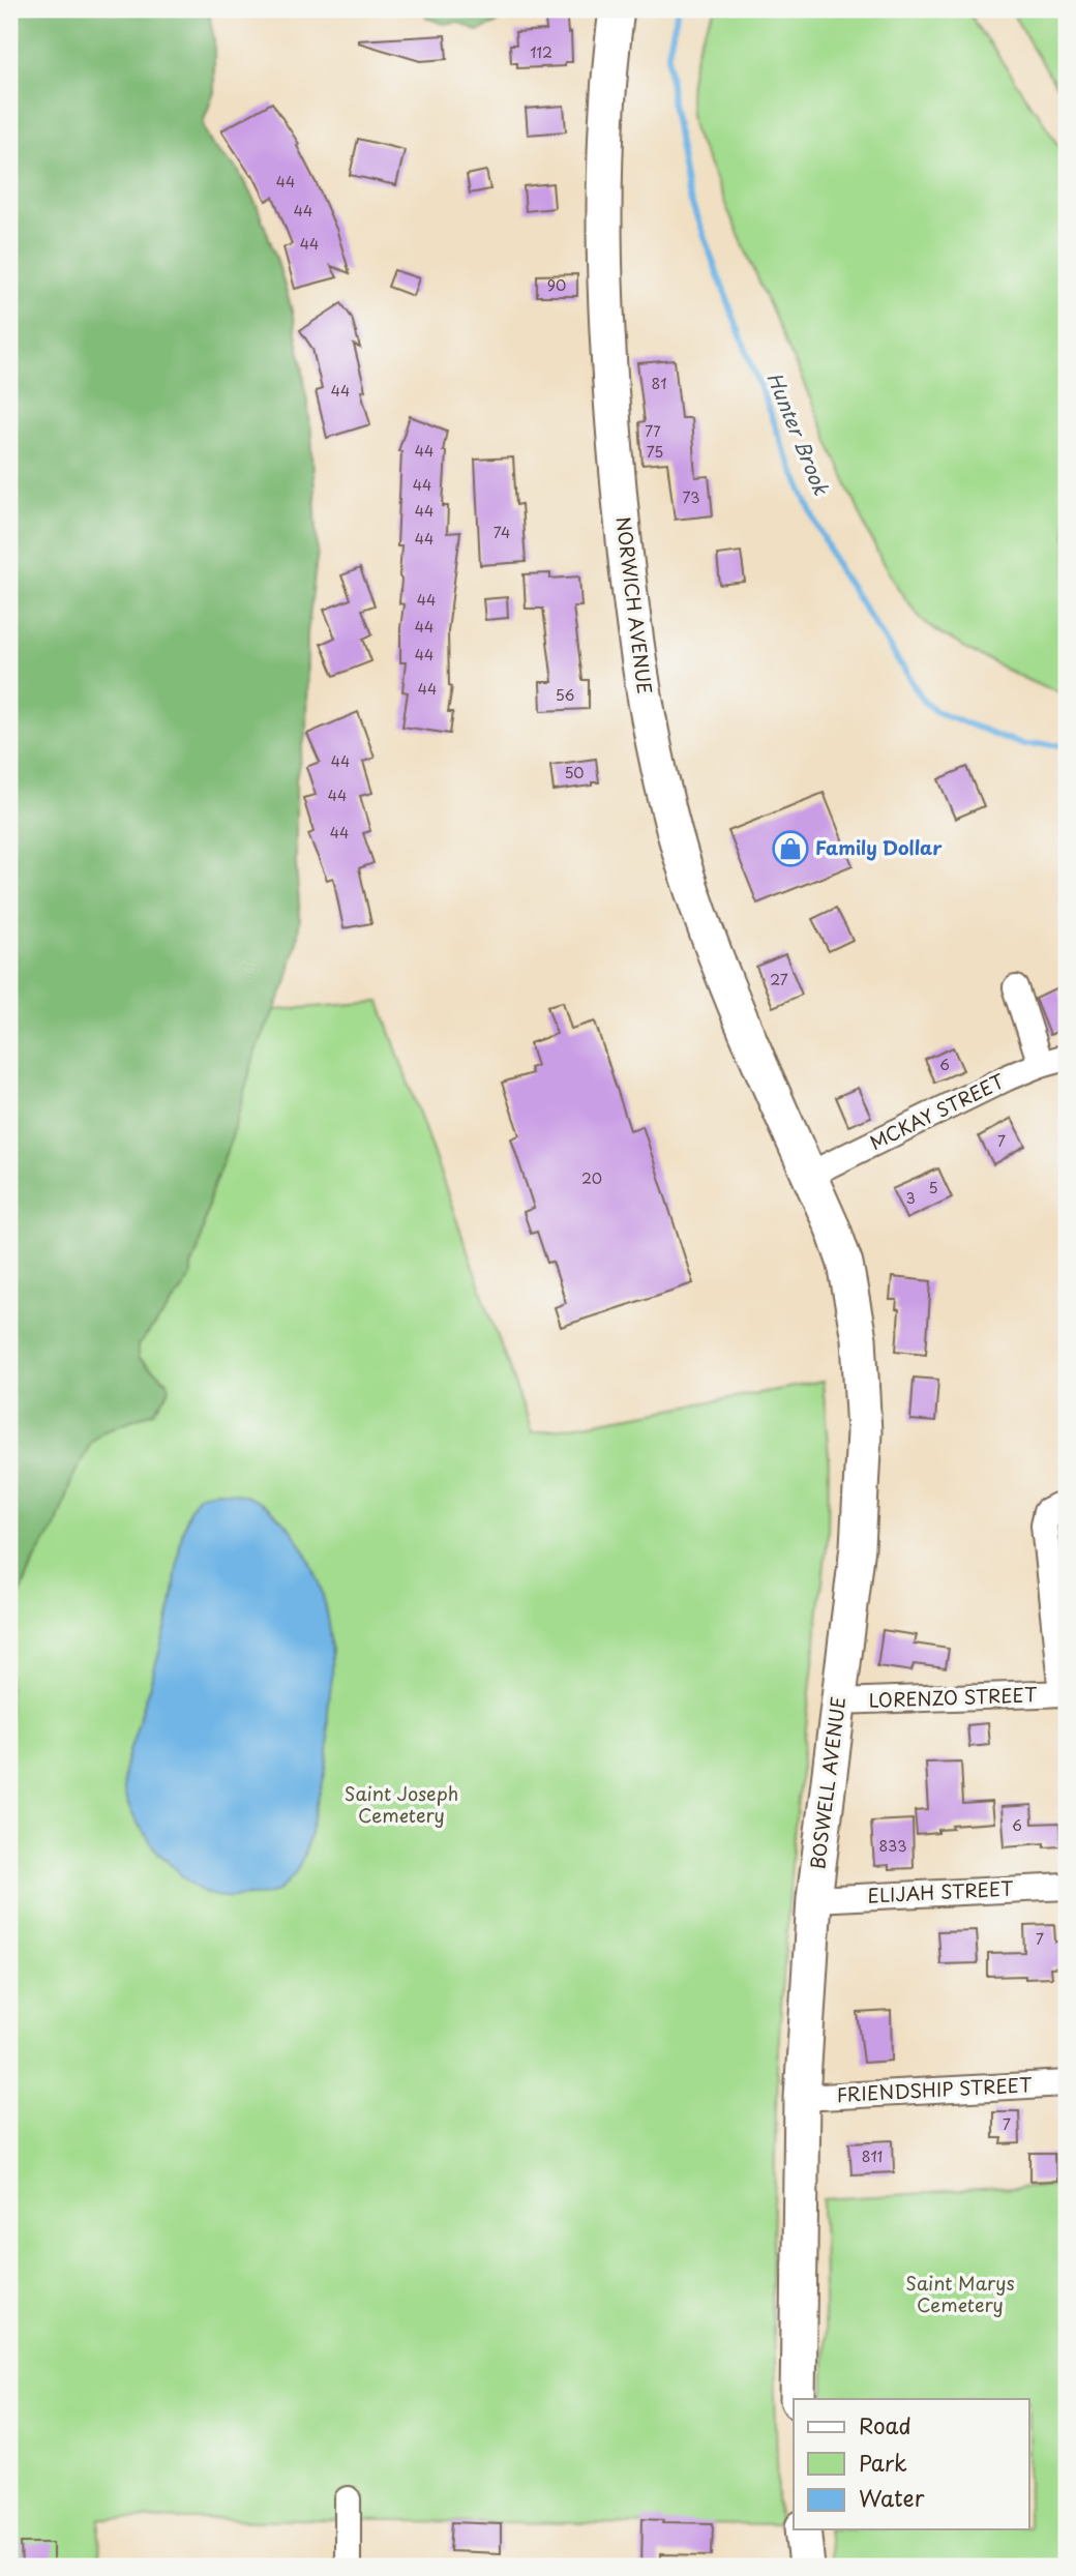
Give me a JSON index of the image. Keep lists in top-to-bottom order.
{
  "streets": {
    "main road": ["NORWICH AVENUE", "BOSWELL AVENUE"],
    "street": [
      "MCKAY STREET",
      "LORENZO STREET",
      "ELIJAH STREET",
      "FRIENDSHIP STREET"
    ]
  },
  "crossings": [
    ["NORWICH AVENUE", "MCKAY STREET"],
    ["NORWICH AVENUE", "BOSWELL AVENUE"],
    ["MCKAY STREET", "BOSWELL AVENUE"],
    ["LORENZO STREET", "BOSWELL AVENUE"],
    ["BOSWELL AVENUE", "ELIJAH STREET"],
    ["BOSWELL AVENUE", "FRIENDSHIP STREET"]
  ],
  "water": ["Hunter Brook"],
  "parks": ["Saint Joseph Cemetery", "Saint Marys Cemetery"],
  "places": {
    "shop": ["Family Dollar"]
  },
  "house_numbers": [
    "112",
    "44",
    "44",
    "44",
    "90",
    "81",
    "44",
    "77",
    "44",
    "75",
    "44",
    "73",
    "44",
    "74",
    "44",
    "44",
    "44",
    "44",
    "44",
    "56",
    "44",
    "50",
    "44",
    "44",
    "27",
    "6",
    "7",
    "20",
    "5",
    "3",
    "6",
    "833",
    "7",
    "7",
    "811"
  ],
  "legend": ["Road", "Park", "Water"]
}
